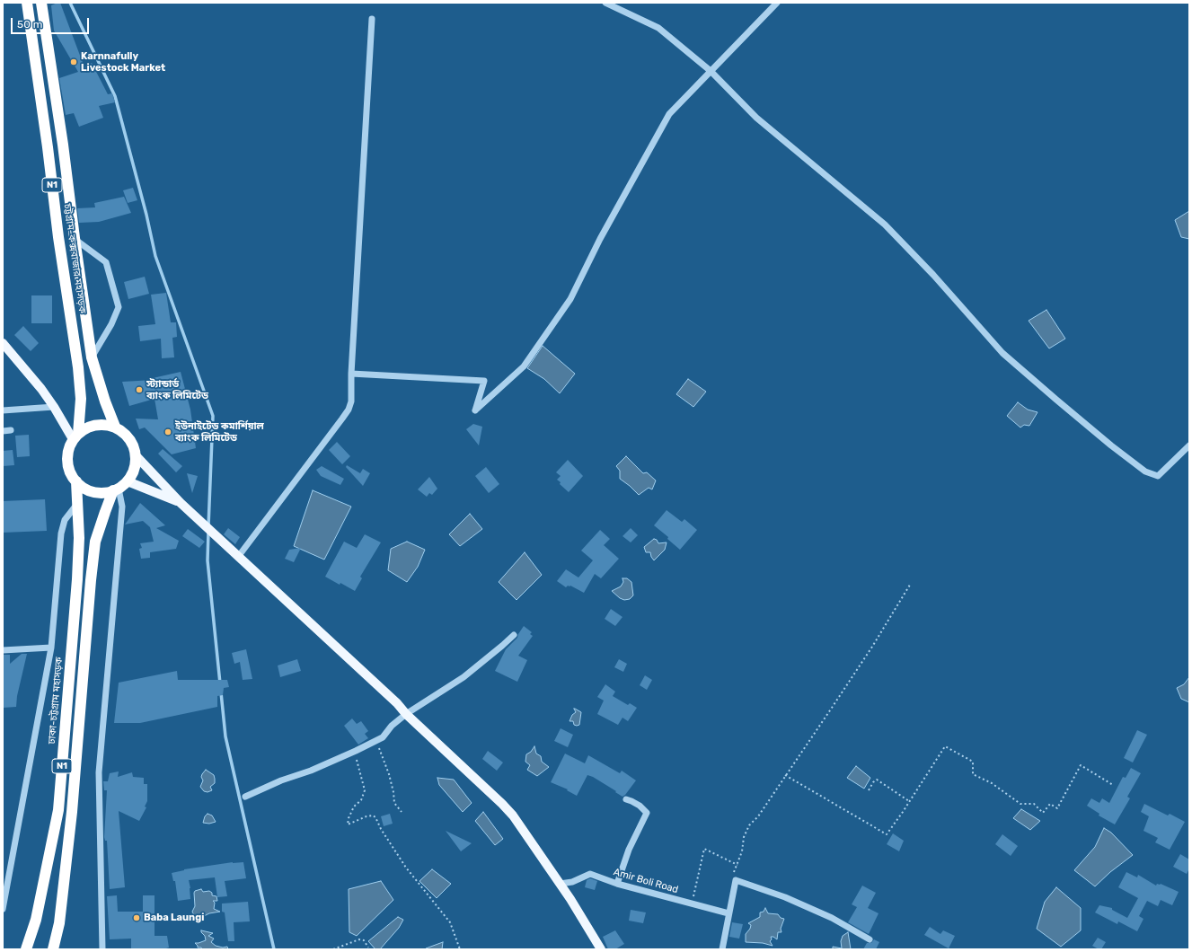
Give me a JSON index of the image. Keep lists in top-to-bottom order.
{
  "streets": {
    "highway": ["N1", "চট্টগ্রাম-কক্সবাজার মহাসড়ক", "ঢাকা-চট্টগ্রাম মহাসড়ক"],
    "street": ["Amir Boli Road"]
  },
  "crossings": [
    ["N1", "চট্টগ্রাম-কক্সবাজার মহাসড়ক"],
    ["N1", "ঢাকা-চট্টগ্রাম মহাসড়ক"]
  ],
  "places": [
    "Karnnafully Livestock Market",
    "স্ট্যান্ডার্ড ব্যাংক লিমিটেড",
    "ইউনাইটেড কমার্শিয়াল ব্যাংক লিমিটেড",
    "Baba Laungi"
  ],
  "scale_bar": "50 m"
}
